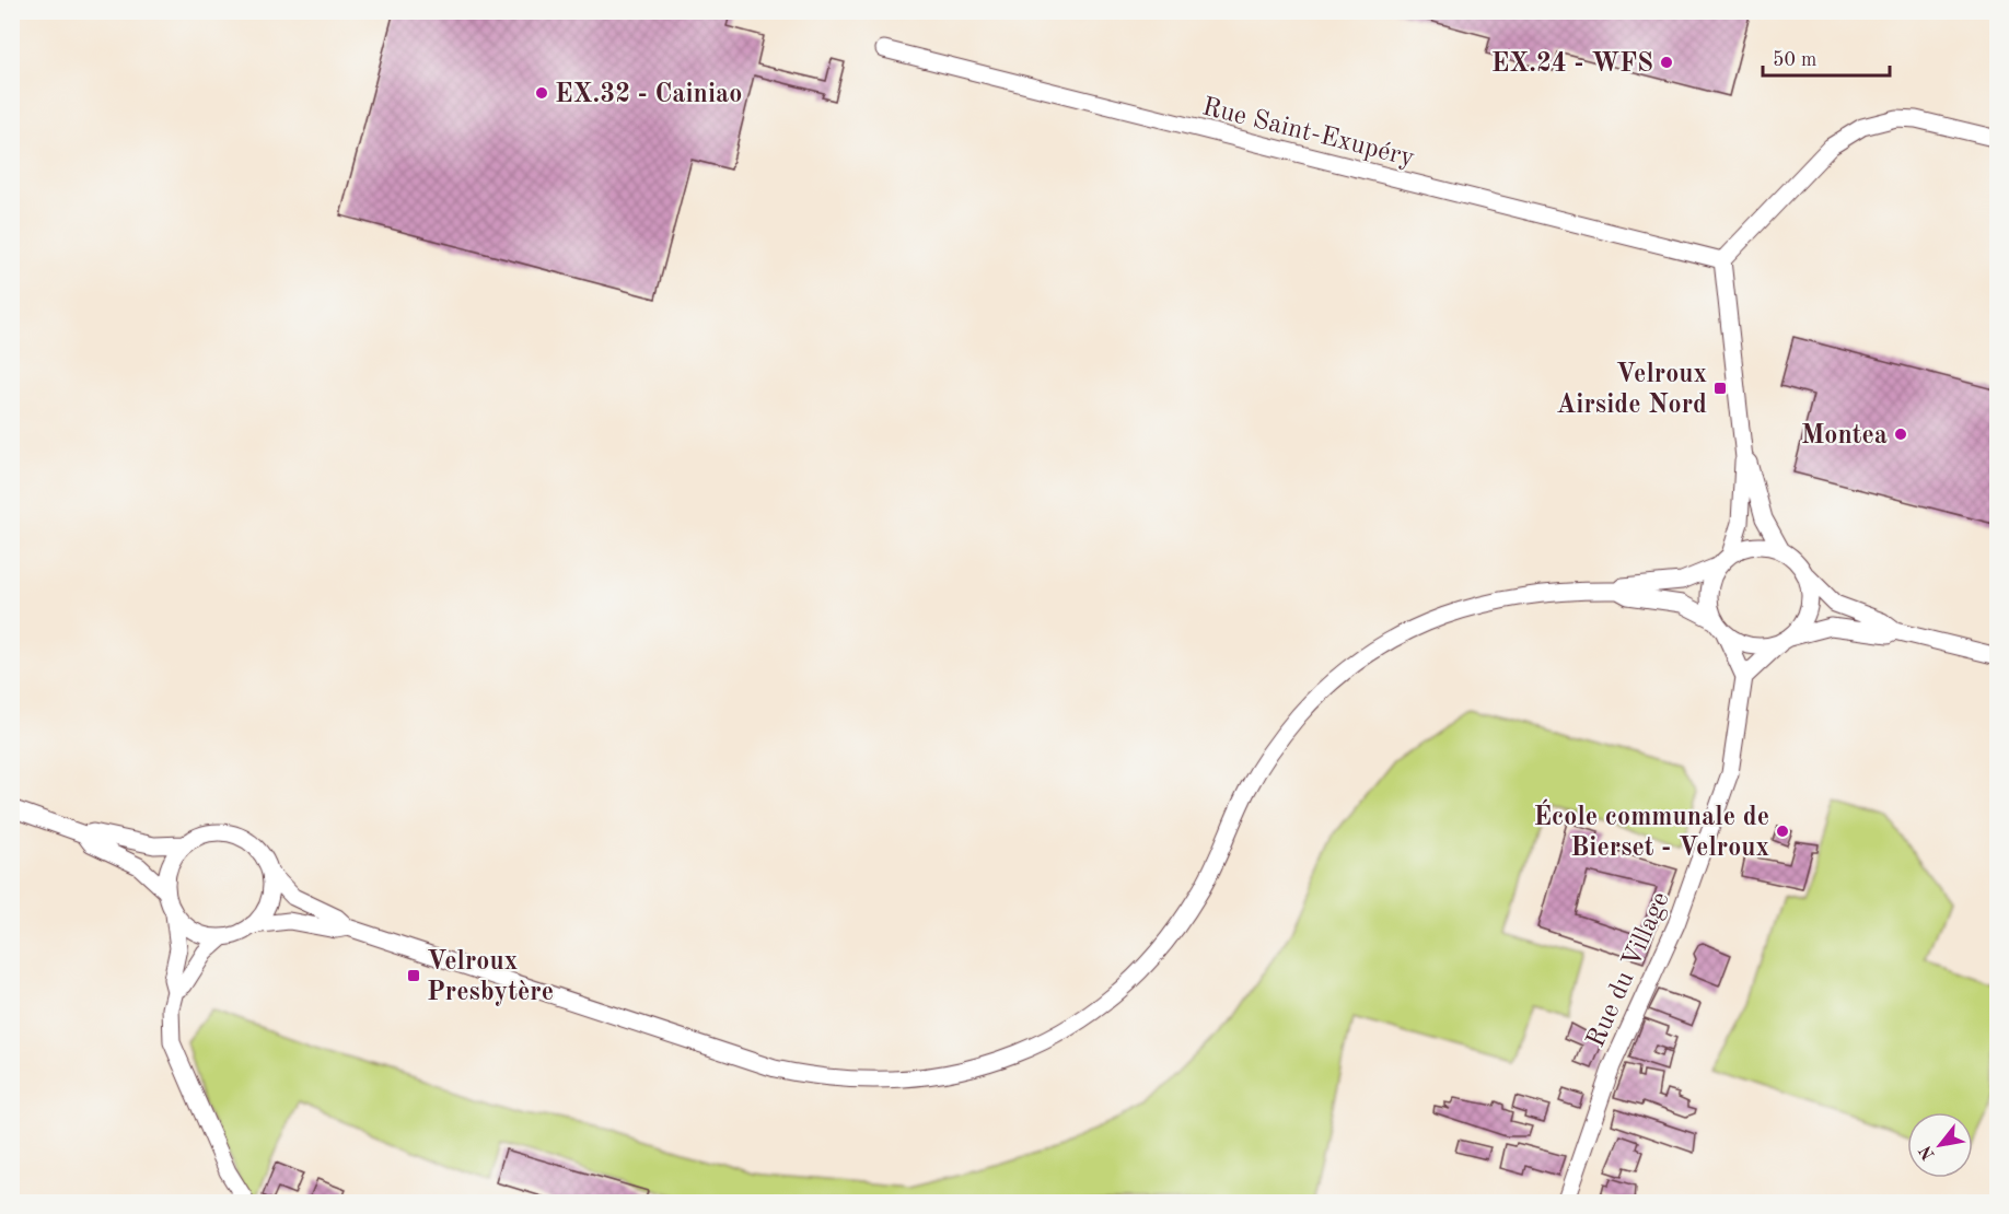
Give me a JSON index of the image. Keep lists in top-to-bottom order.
{
  "streets": {
    "street": ["Rue Saint-Exupéry", "Rue du Village"]
  },
  "places": {
    "other": [
      "EX.24 - WFS",
      "EX.32 - Cainiao",
      "Montea",
      "École communale de Bierset - Velroux"
    ],
    "transit": ["Velroux Airside Nord", "Velroux Presbytère"]
  },
  "scale_bar": "50 m",
  "north": "bottom left"
}
